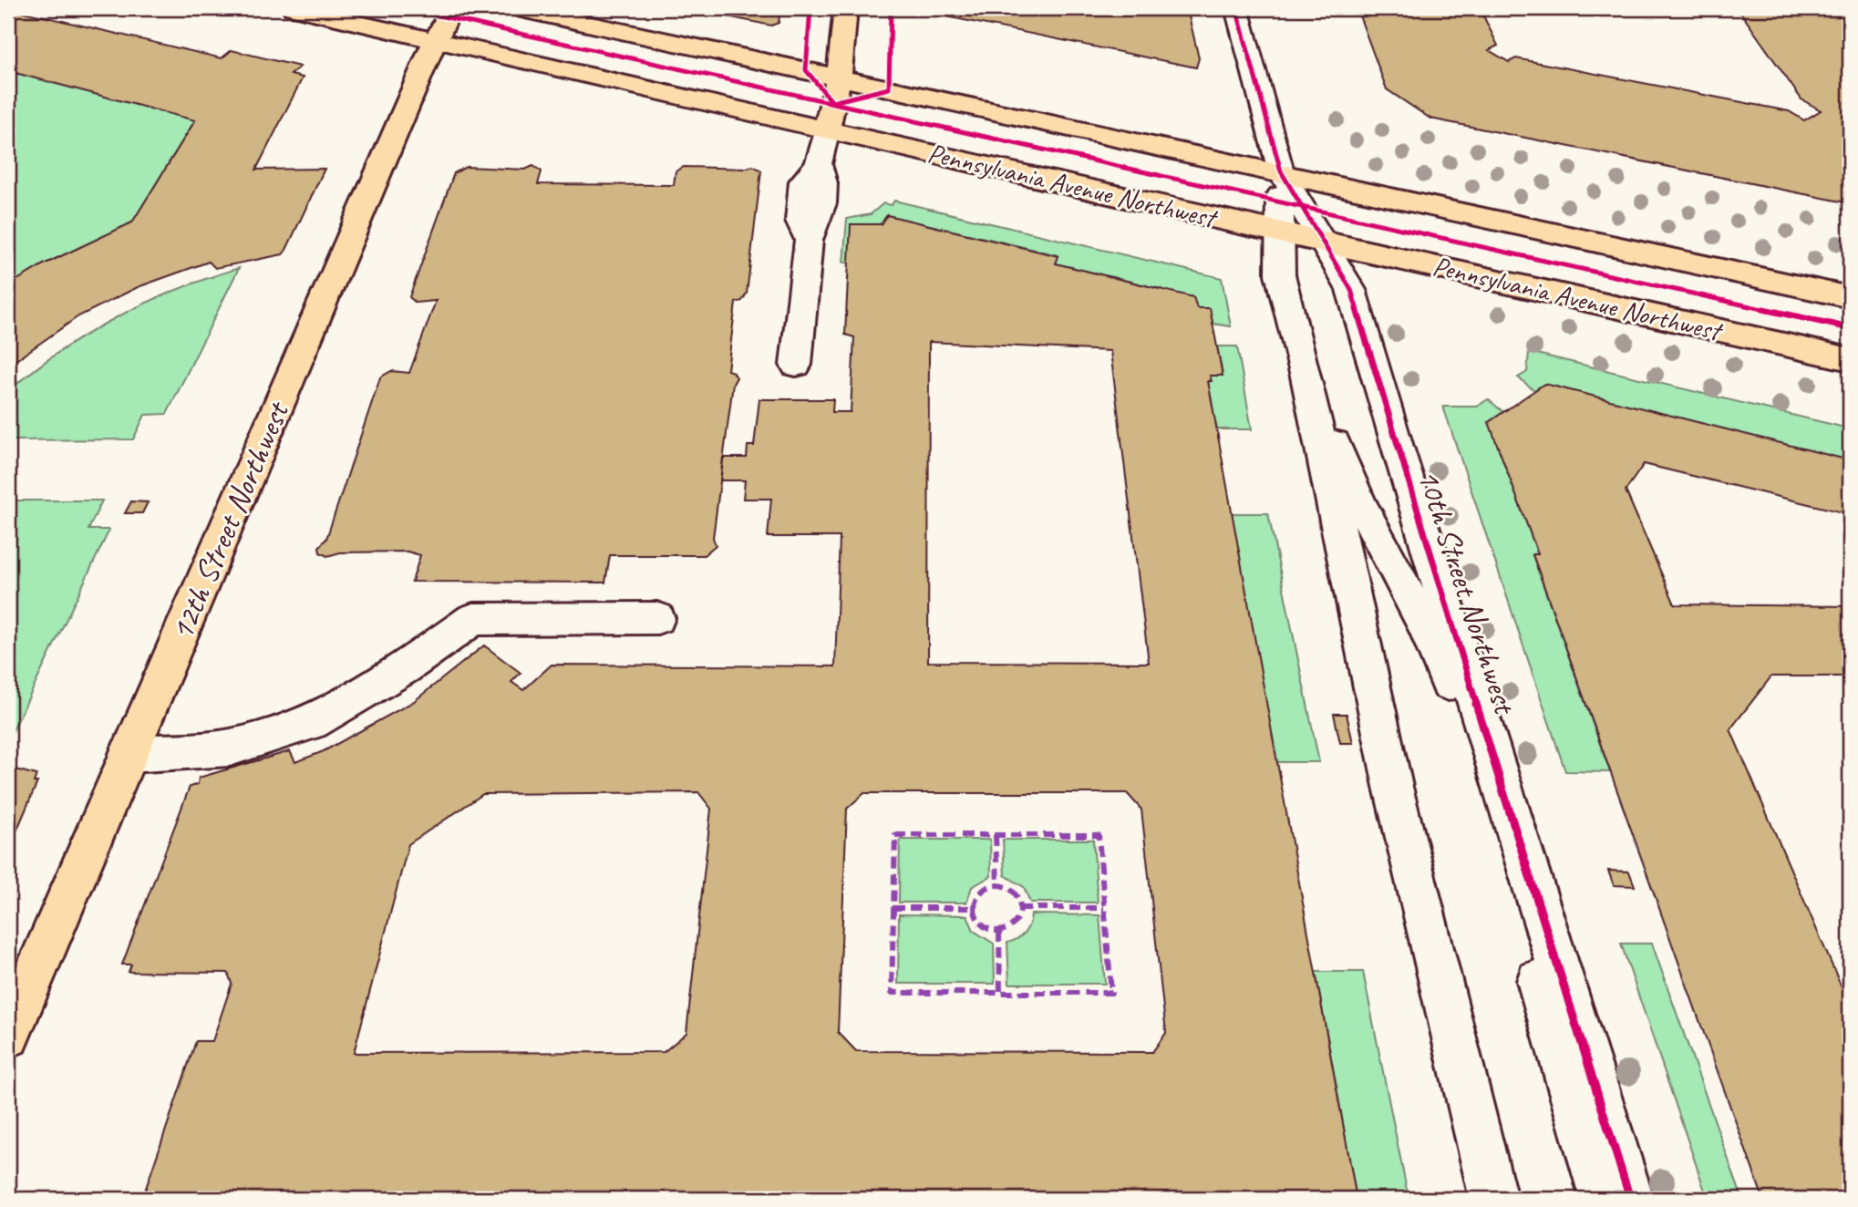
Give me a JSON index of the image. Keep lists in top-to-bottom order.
{
  "streets": {
    "main road": ["Pennsylvania Avenue Northwest", "12th Street Northwest"],
    "street": ["10th Street Northwest"]
  },
  "crossings": [
    ["Pennsylvania Avenue Northwest", "12th Street Northwest"],
    ["Pennsylvania Avenue Northwest", "10th Street Northwest"]
  ]
}
